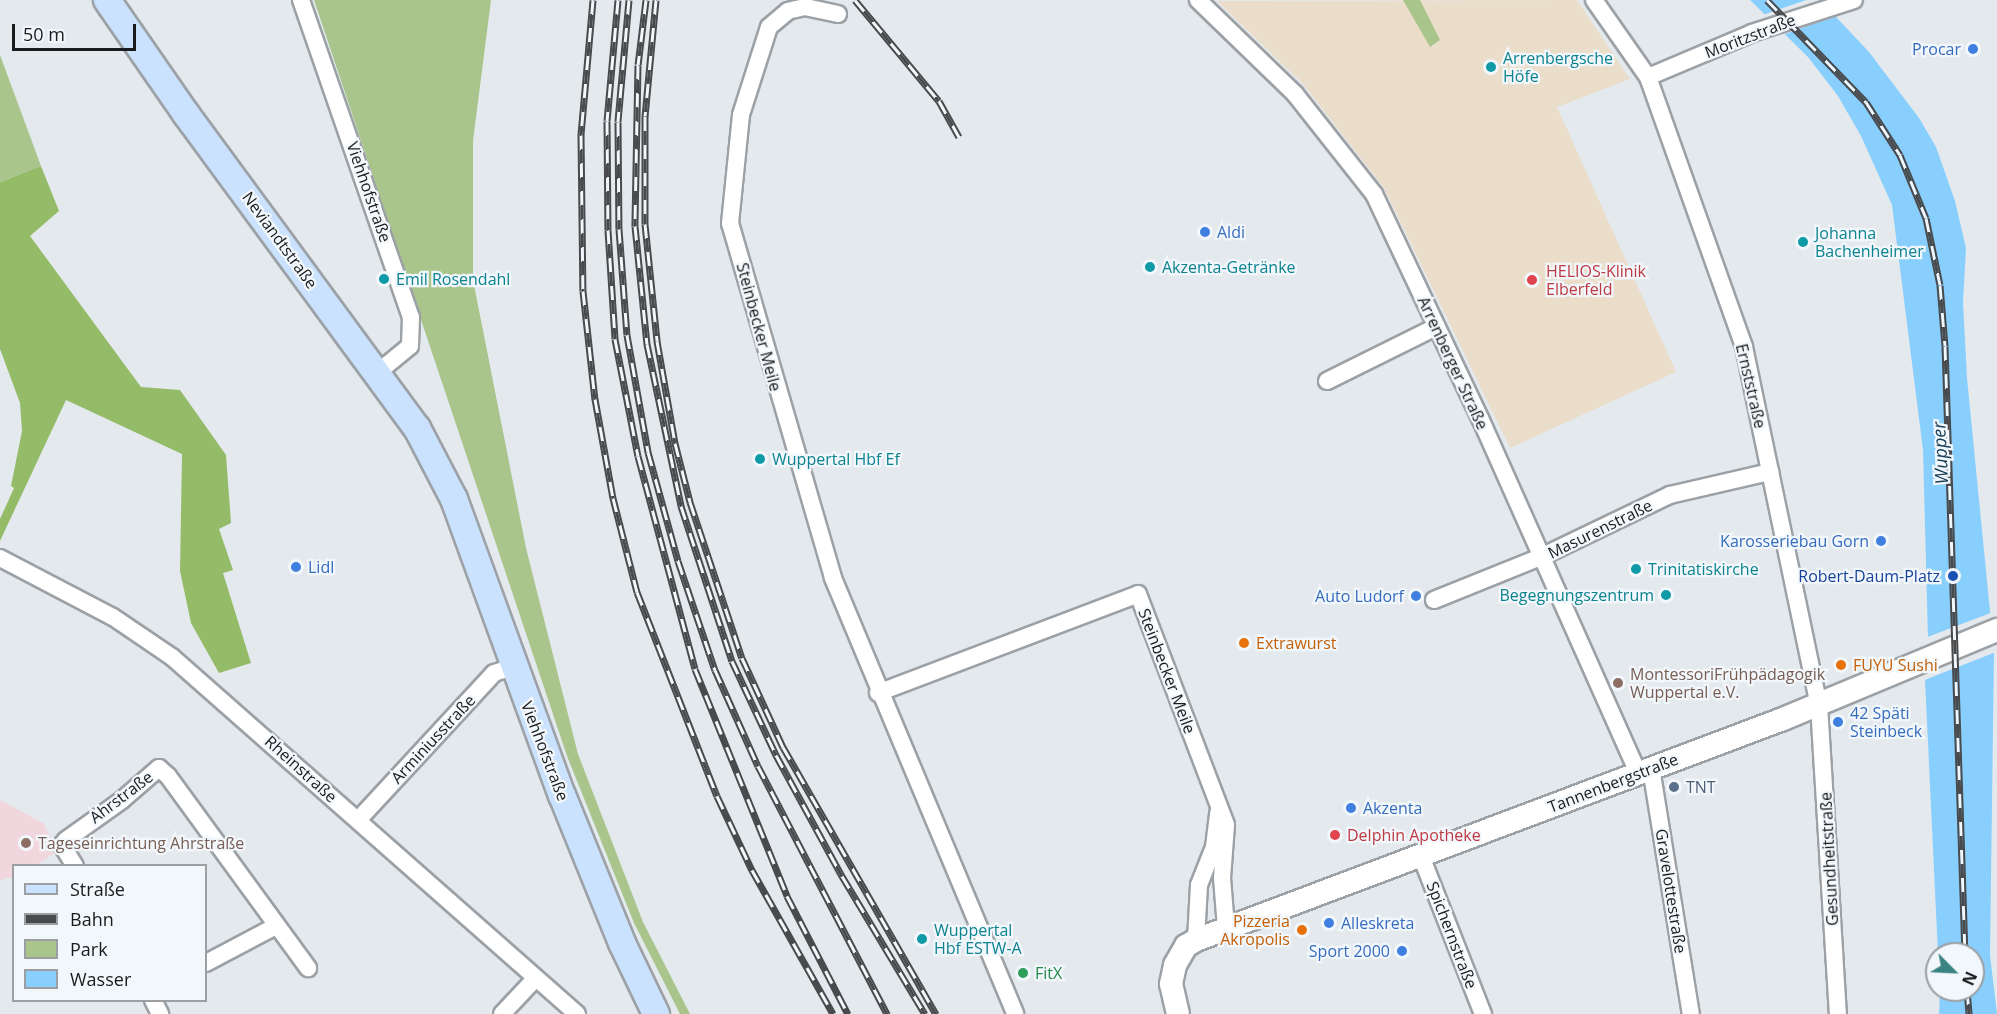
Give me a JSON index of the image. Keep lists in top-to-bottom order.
{
  "streets": {
    "main road": ["Viehhofstraße", "Neviandtstraße", "Tannenbergstraße"],
    "street": [
      "Moritzstraße",
      "Steinbecker Meile",
      "Arrenberger Straße",
      "Ernststraße",
      "Masurenstraße",
      "Arminiusstraße",
      "Rheinstraße",
      "Ahrstraße",
      "Gesundheitstraße",
      "Gravelottestraße",
      "Spichernstraße"
    ]
  },
  "crossings": [
    ["Moritzstraße", "Ernststraße"],
    ["Viehhofstraße", "Neviandtstraße"],
    ["Viehhofstraße", "Arminiusstraße"],
    ["Steinbecker Meile", "Tannenbergstraße"],
    ["Arrenberger Straße", "Masurenstraße"],
    ["Arrenberger Straße", "Tannenbergstraße"],
    ["Arrenberger Straße", "Gravelottestraße"],
    ["Ernststraße", "Masurenstraße"],
    ["Ernststraße", "Tannenbergstraße"],
    ["Ernststraße", "Gesundheitstraße"],
    ["Arminiusstraße", "Rheinstraße"],
    ["Tannenbergstraße", "Gesundheitstraße"],
    ["Tannenbergstraße", "Gravelottestraße"],
    ["Tannenbergstraße", "Spichernstraße"]
  ],
  "water": ["Wupper"],
  "places": [
    "Procar",
    "Arrenbergsche Höfe",
    "Aldi",
    "Johanna Bachenheimer",
    "Akzenta-Getränke",
    "Emil Rosendahl",
    "HELIOS-Klinik Elberfeld",
    "Wuppertal Hbf Ef",
    "Karosseriebau Gorn",
    "Lidl",
    "Trinitatiskirche",
    "Robert-Daum-Platz",
    "Begegnungszentrum",
    "Auto Ludorf",
    "Extrawurst",
    "FUYU Sushi",
    "MontessoriFrühpädagogik Wuppertal e.V.",
    "42 Späti Steinbeck",
    "TNT",
    "Akzenta",
    "Delphin Apotheke",
    "Tageseinrichtung Ahrstraße",
    "Alleskreta",
    "Pizzeria Akropolis",
    "Wuppertal Hbf ESTW-A",
    "Sport 2000",
    "FitX"
  ],
  "legend": [
    "Straße",
    "Bahn",
    "Park",
    "Wasser"
  ],
  "scale_bar": "50 m",
  "north": "bottom right"
}
